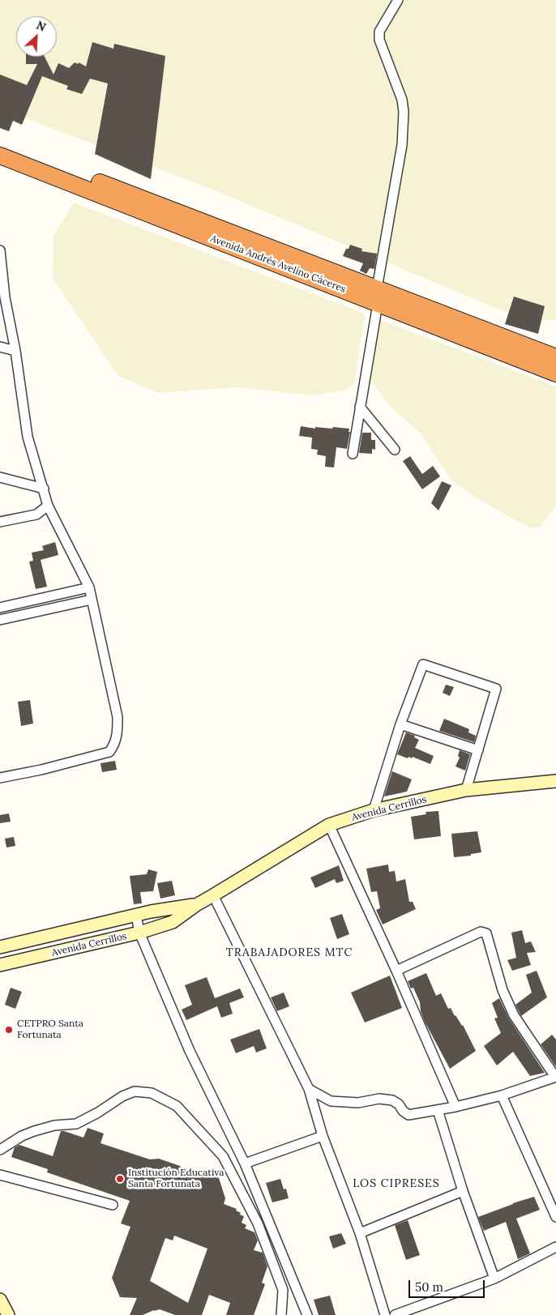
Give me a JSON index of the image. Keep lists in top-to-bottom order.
{
  "streets": {
    "highway": ["Avenida Andrés Avelino Cáceres"],
    "street": ["Avenida Cerrillos"]
  },
  "districts": ["TRABAJADORES MTC", "LOS CIPRESES"],
  "places": ["CETPRO Santa Fortunata", "Institución Educativa Santa Fortunata"],
  "scale_bar": "50 m",
  "north": "top right"
}
